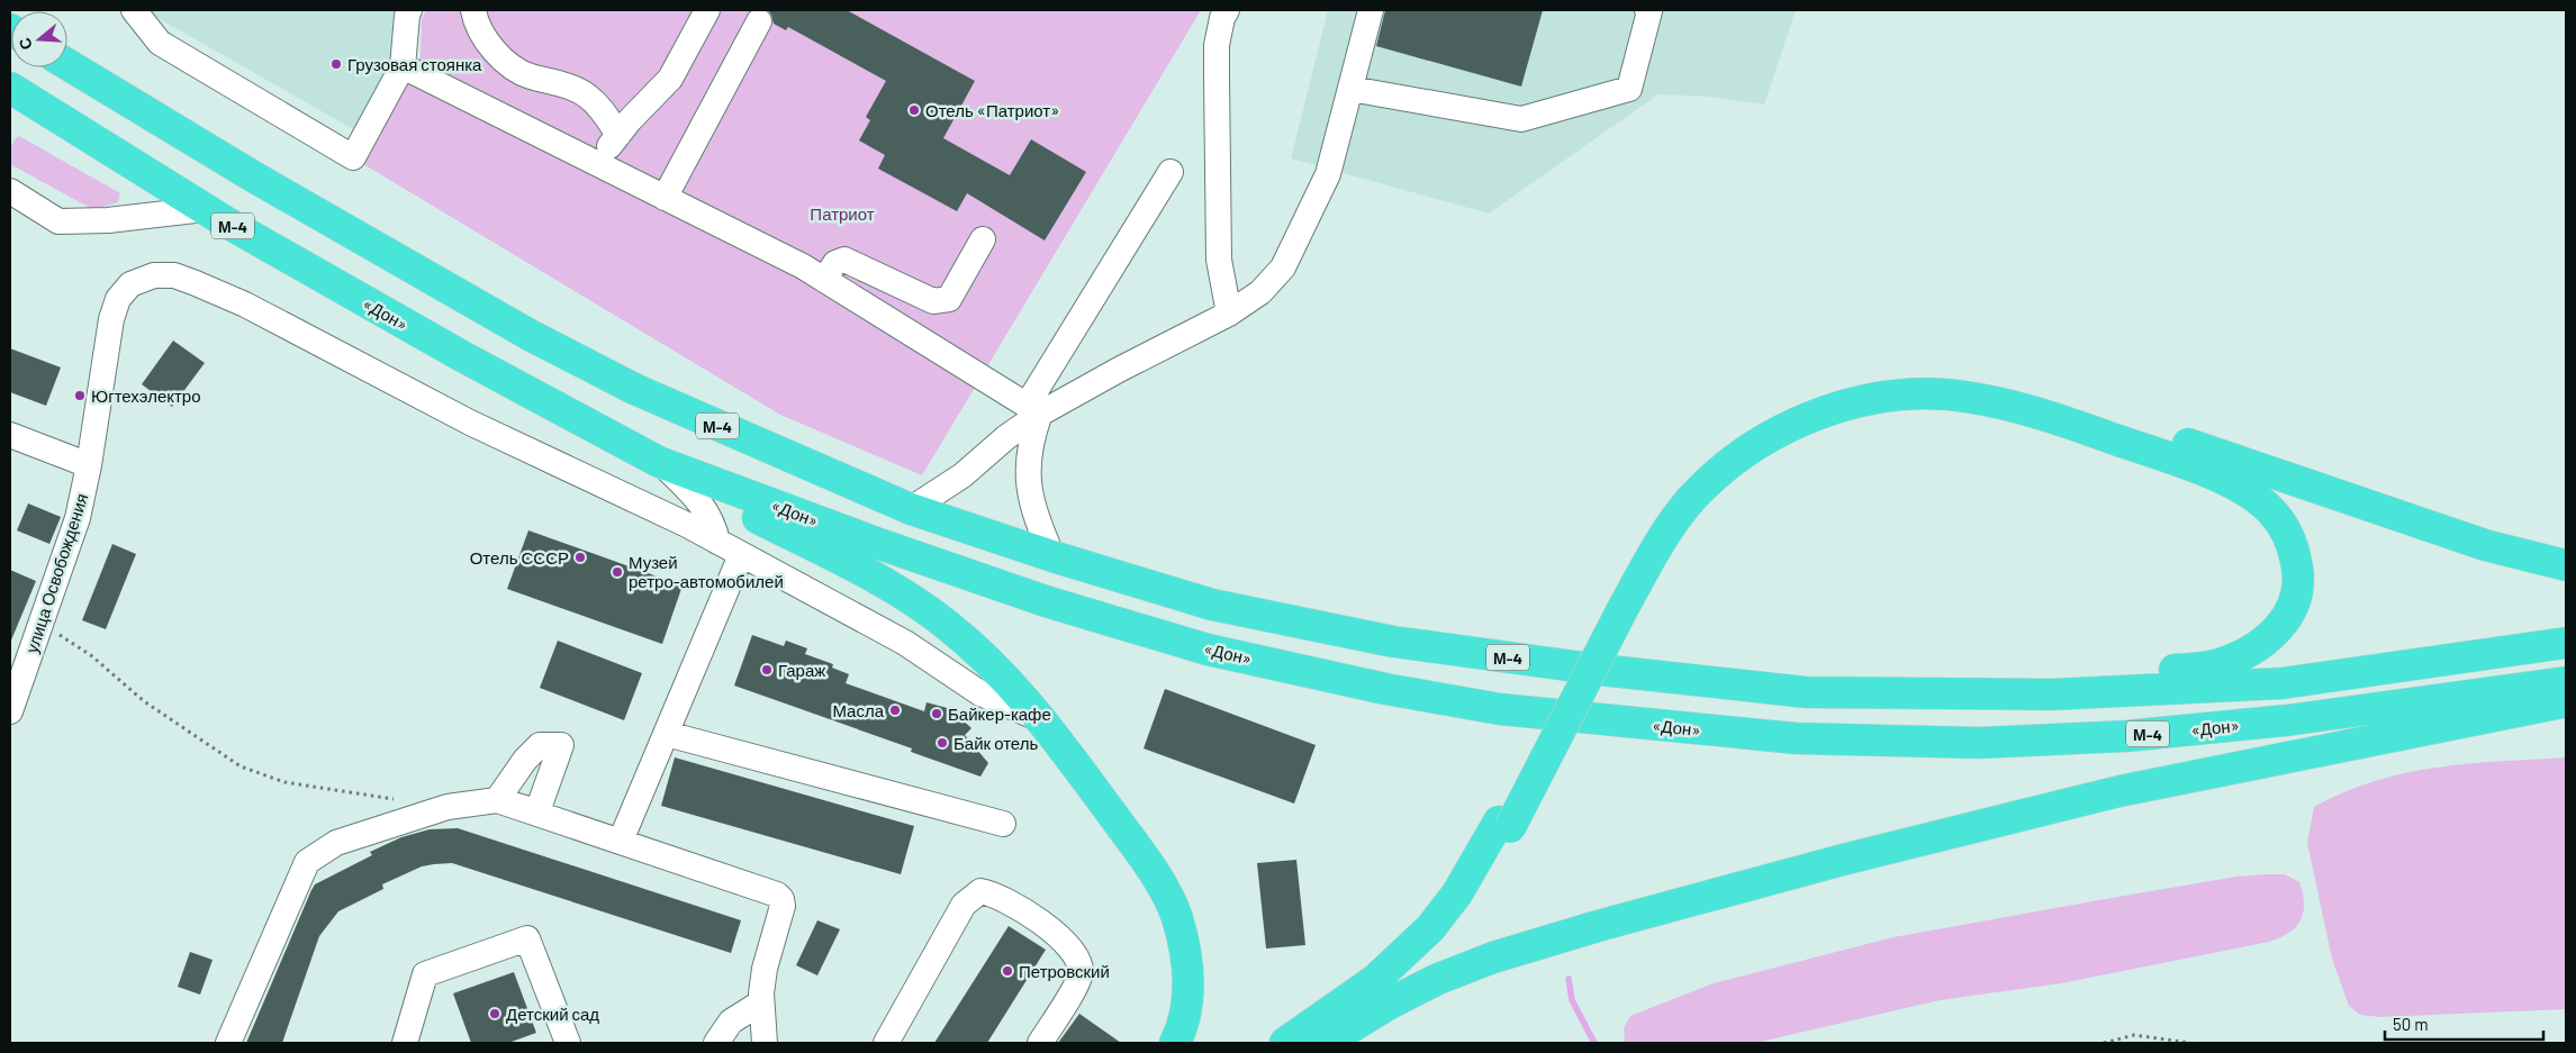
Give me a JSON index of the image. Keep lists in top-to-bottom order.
{
  "streets": {
    "highway": ["М-4", "«Дон»"],
    "street": ["улица Освобождения"]
  },
  "parks": ["Патриот"],
  "places": [
    "Грузовая стоянка",
    "Отель «Патриот»",
    "Югтехэлектро",
    "Отель СССР",
    "Музей ретро-автомобилей",
    "Гараж",
    "Масла",
    "Байкер-кафе",
    "Байк отель",
    "Петровский",
    "Детский сад"
  ],
  "scale_bar": "50 m",
  "north": "left"
}
